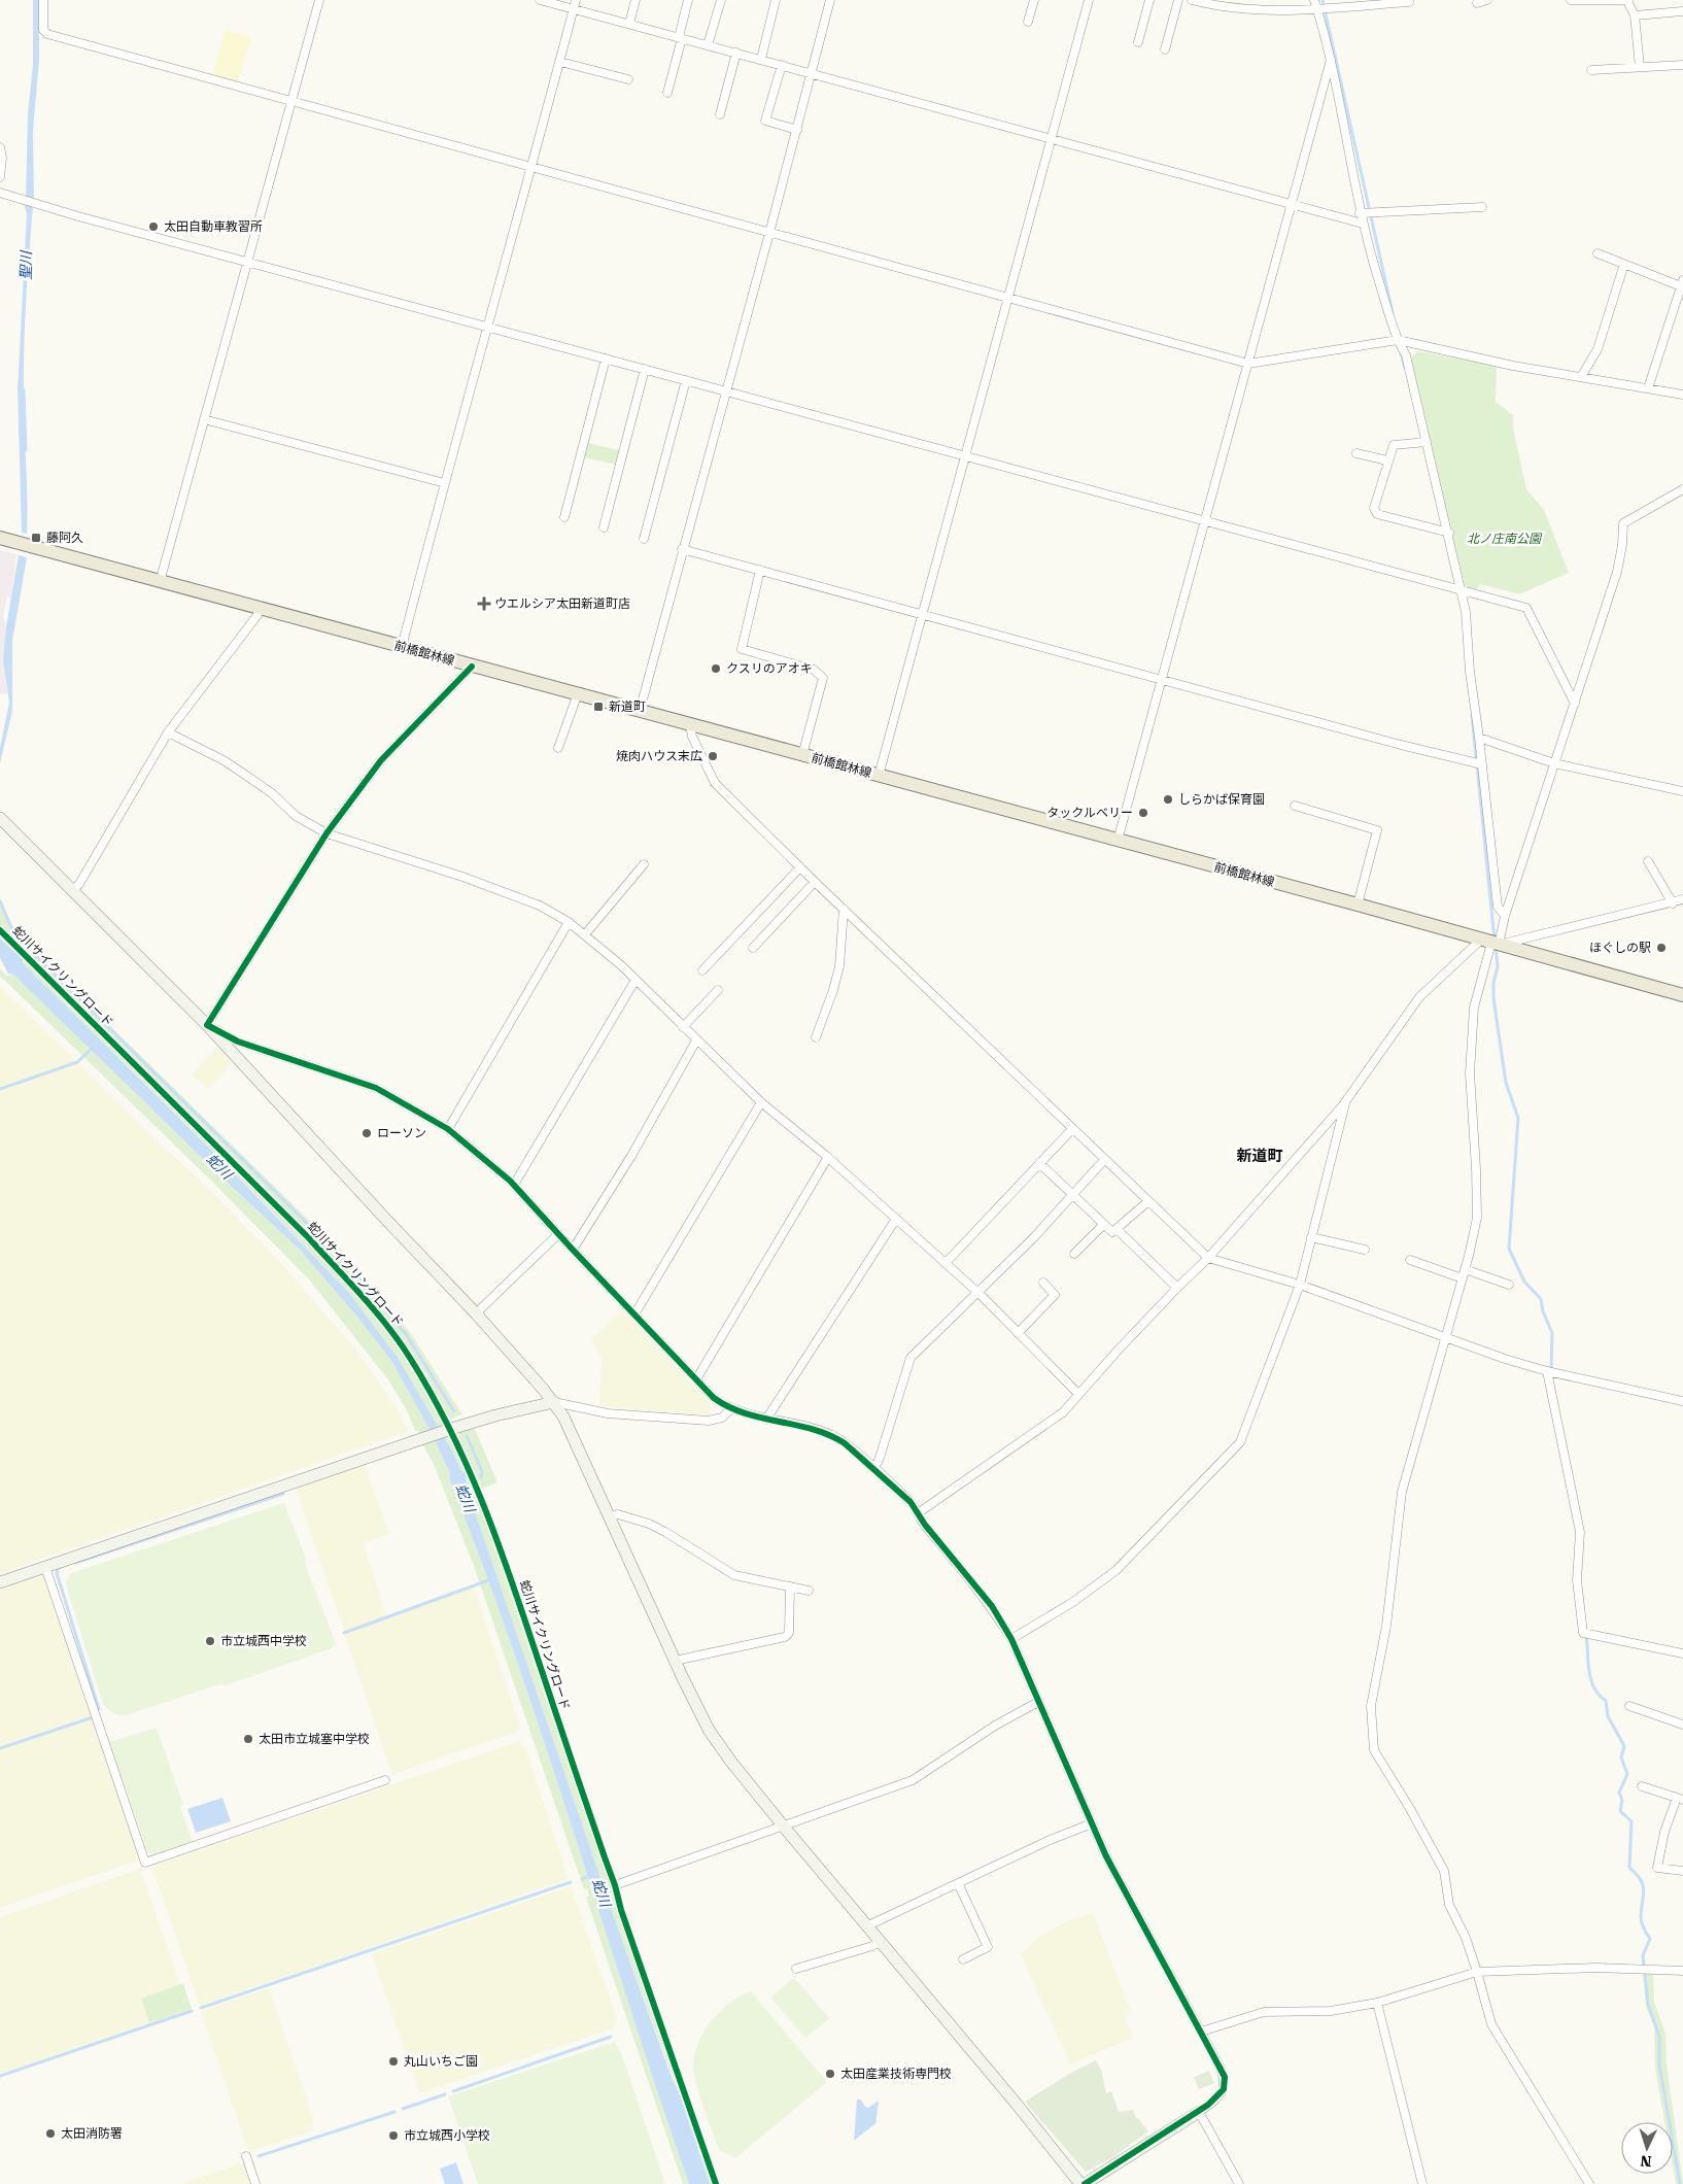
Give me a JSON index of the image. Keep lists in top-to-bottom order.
{
  "streets": {
    "main road": ["前橋館林線"],
    "cycle path": ["蛇川サイクリングロード"]
  },
  "districts": ["新道町"],
  "water": ["聖川", "蛇川"],
  "parks": ["北ノ庄南公園"],
  "places": {
    "other": [
      "太田自動車教習所",
      "クスリのアオキ",
      "焼肉ハウス末広",
      "しらかば保育園",
      "タックルベリー",
      "ほぐしの駅",
      "ローソン",
      "市立城西中学校",
      "太田市立城塞中学校",
      "丸山いちご園",
      "太田産業技術専門校",
      "太田消防署",
      "市立城西小学校"
    ],
    "transit": ["藤阿久", "新道町"],
    "health": ["ウエルシア太田新道町店"]
  },
  "north": "bottom"
}
